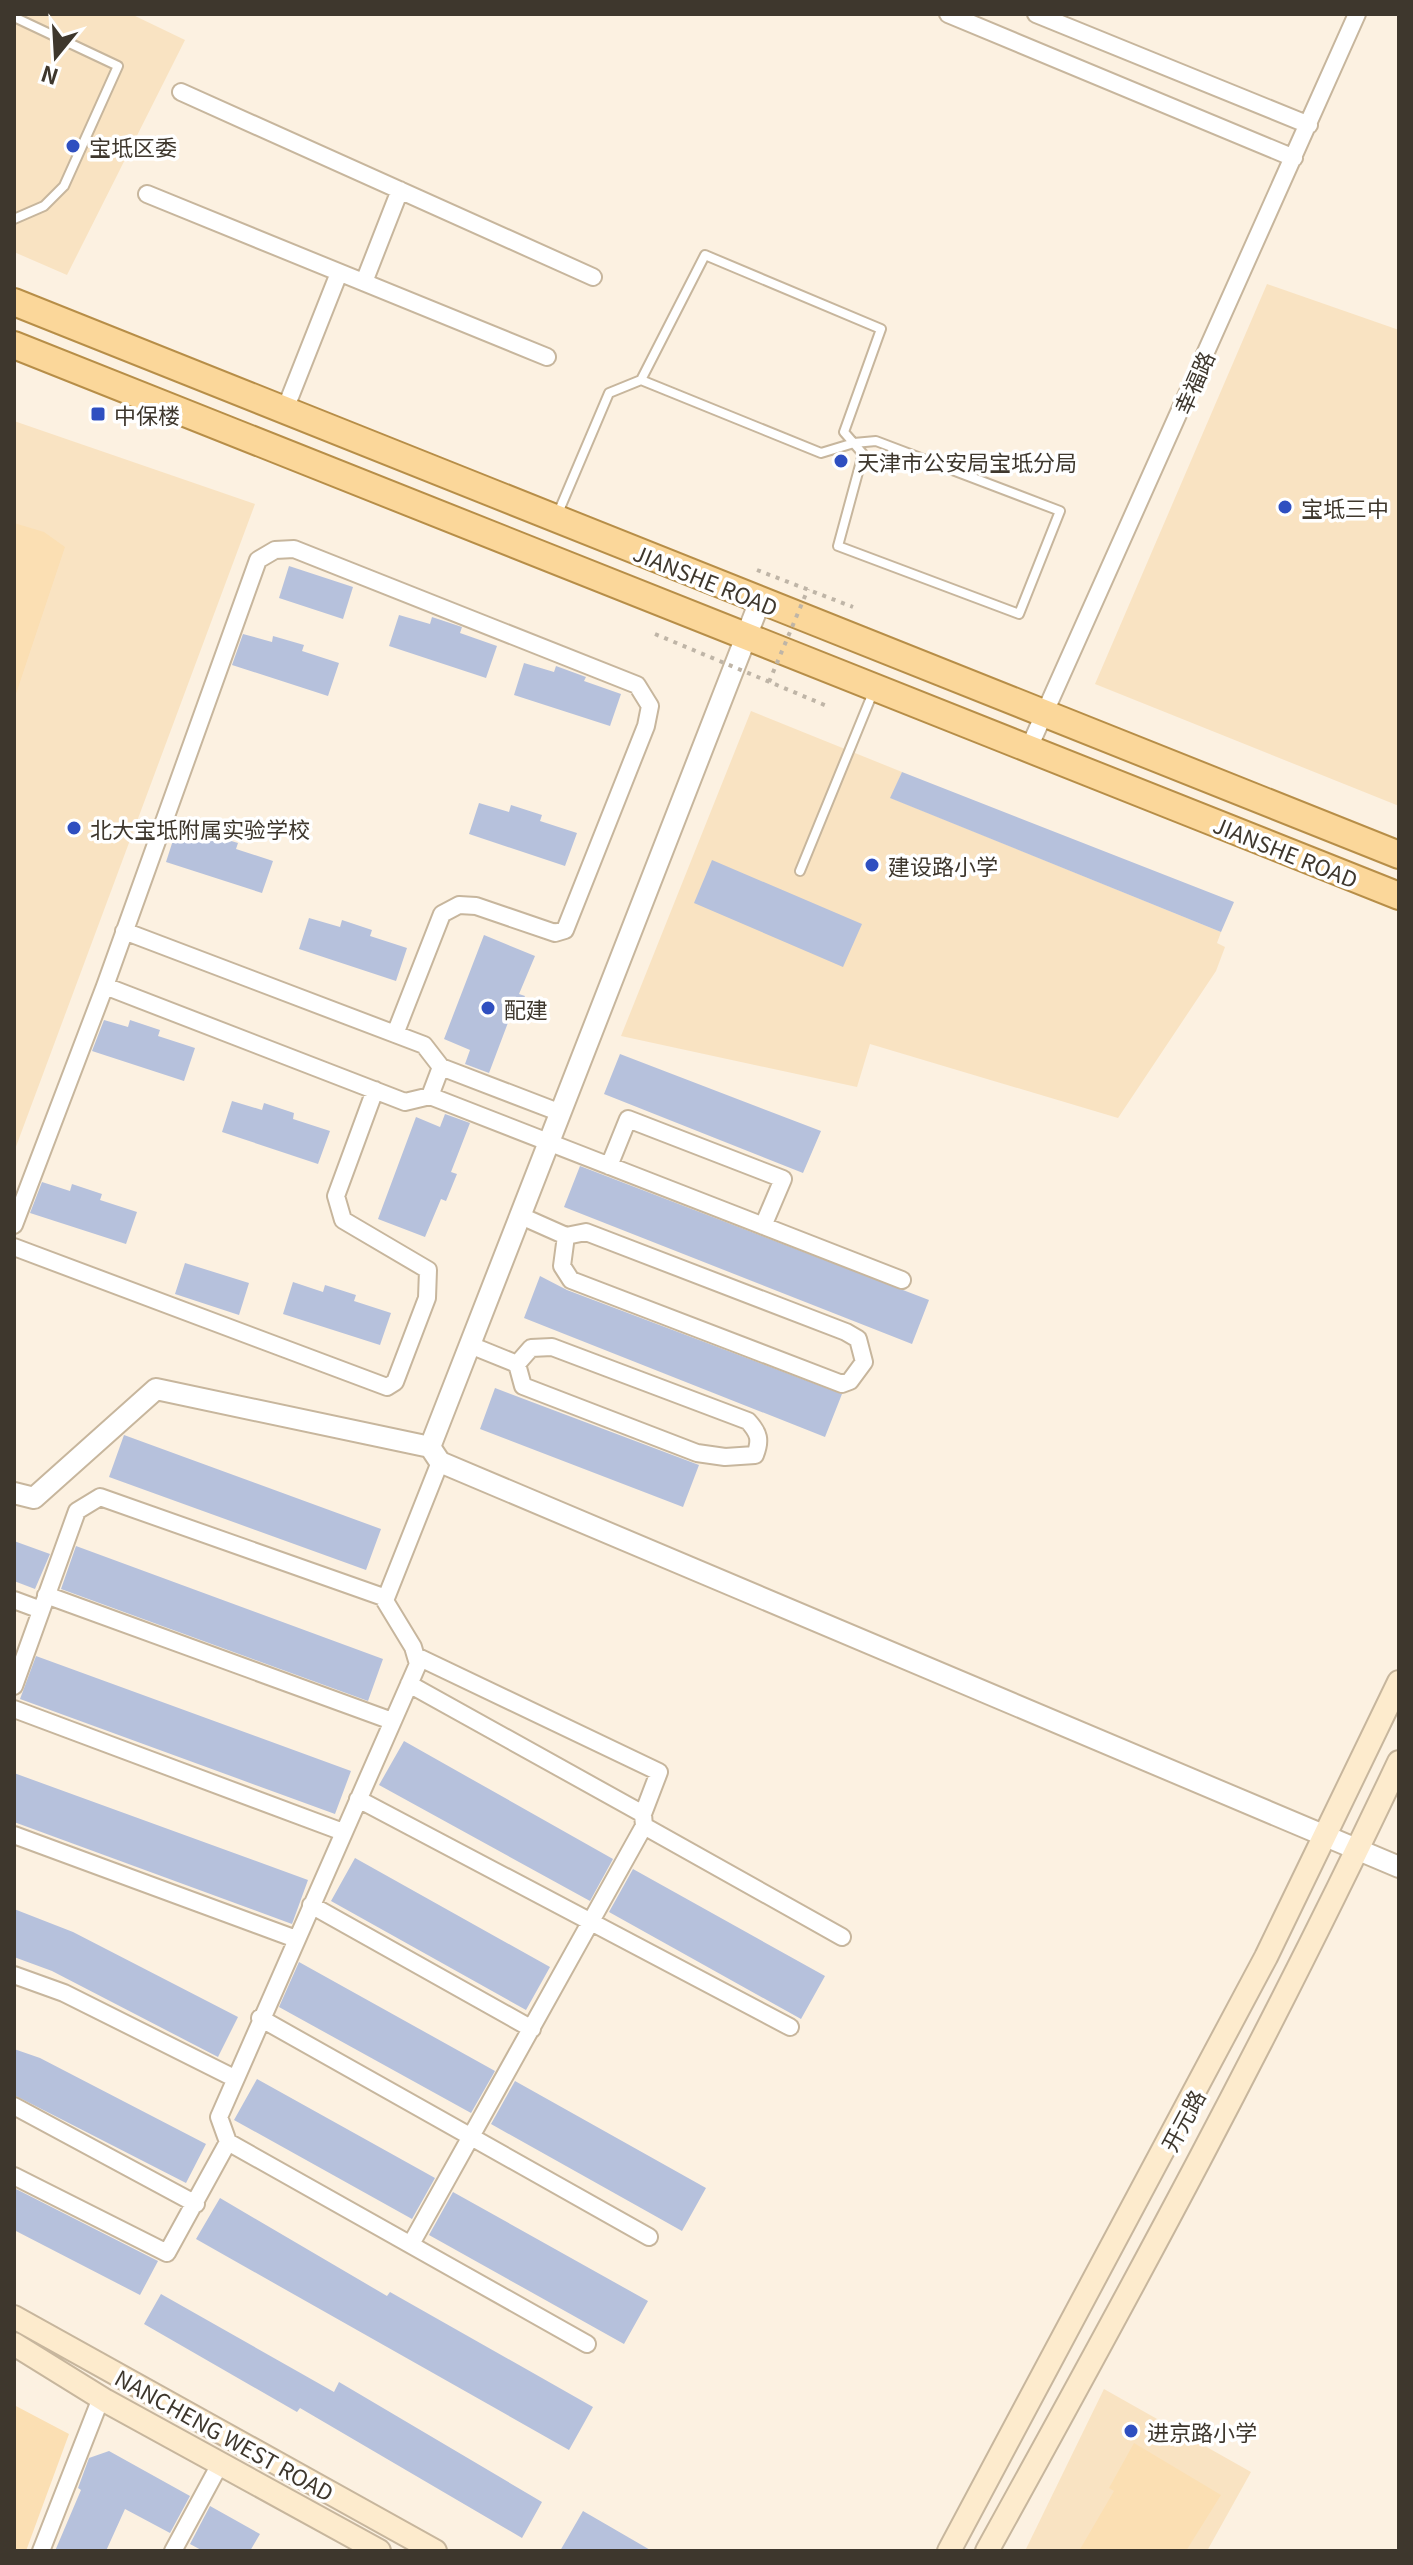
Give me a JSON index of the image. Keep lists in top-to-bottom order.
{
  "streets": {
    "main road": ["JIANSHE ROAD", "开元路", "NANCHENG WEST ROAD"],
    "street": ["幸福路"]
  },
  "crossings": [
    ["幸福路", "JIANSHE ROAD"]
  ],
  "places": {
    "other": [
      "宝坻区委",
      "天津市公安局宝坻分局",
      "宝坻三中",
      "北大宝坻附属实验学校",
      "建设路小学",
      "配建",
      "进京路小学"
    ],
    "transit": ["中保楼"]
  },
  "north": "bottom"
}
